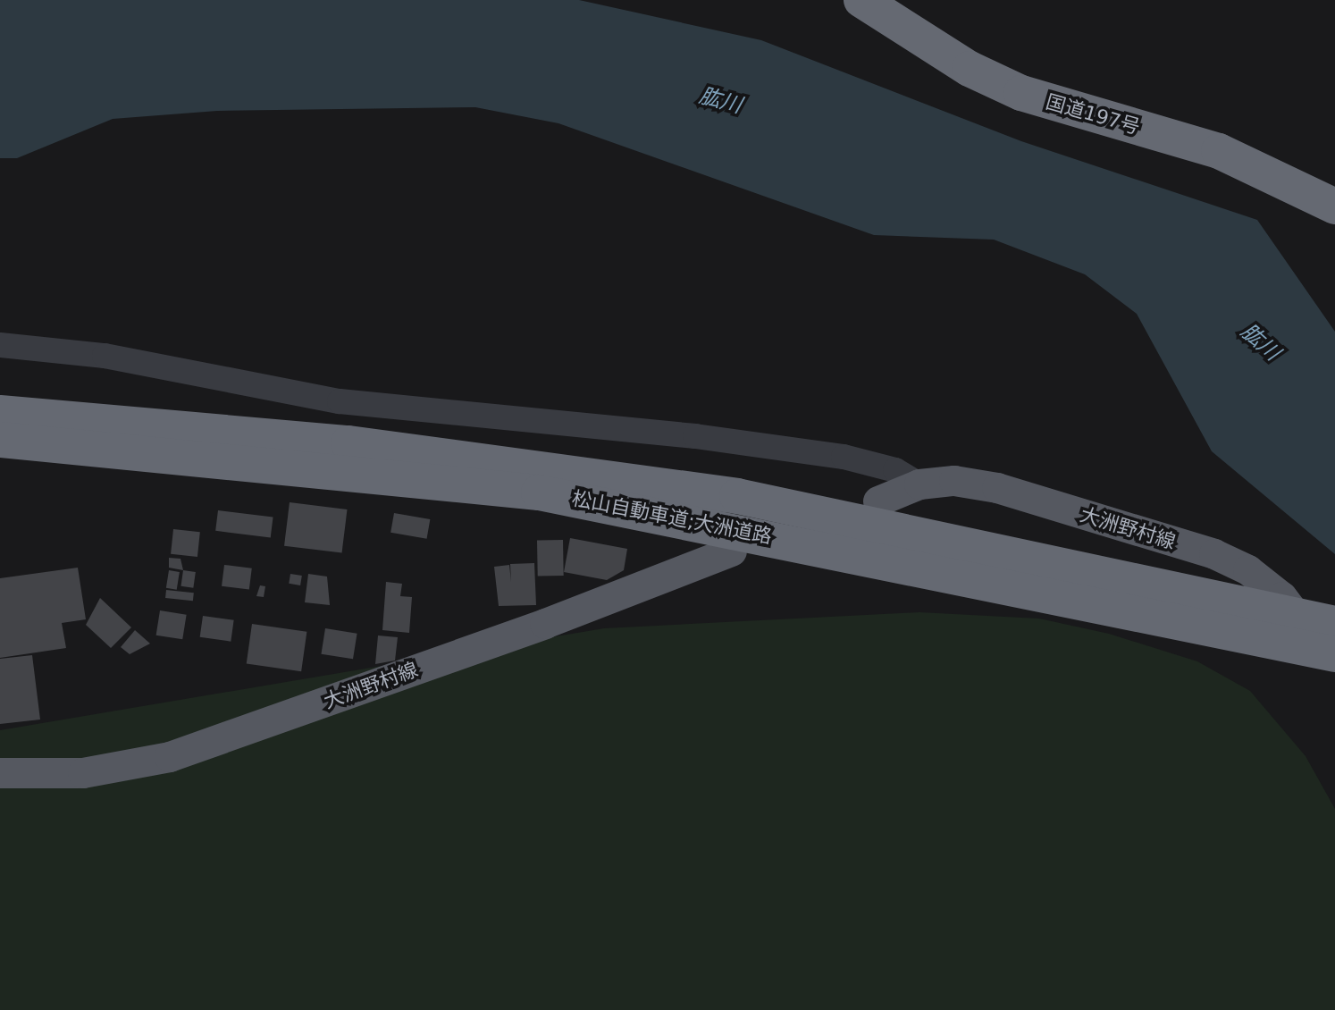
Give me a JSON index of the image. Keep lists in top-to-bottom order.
{
  "streets": {
    "highway": ["国道197号", "松山自動車道;大洲道路"],
    "main road": ["大洲野村線"]
  },
  "water": ["肱川"]
}
